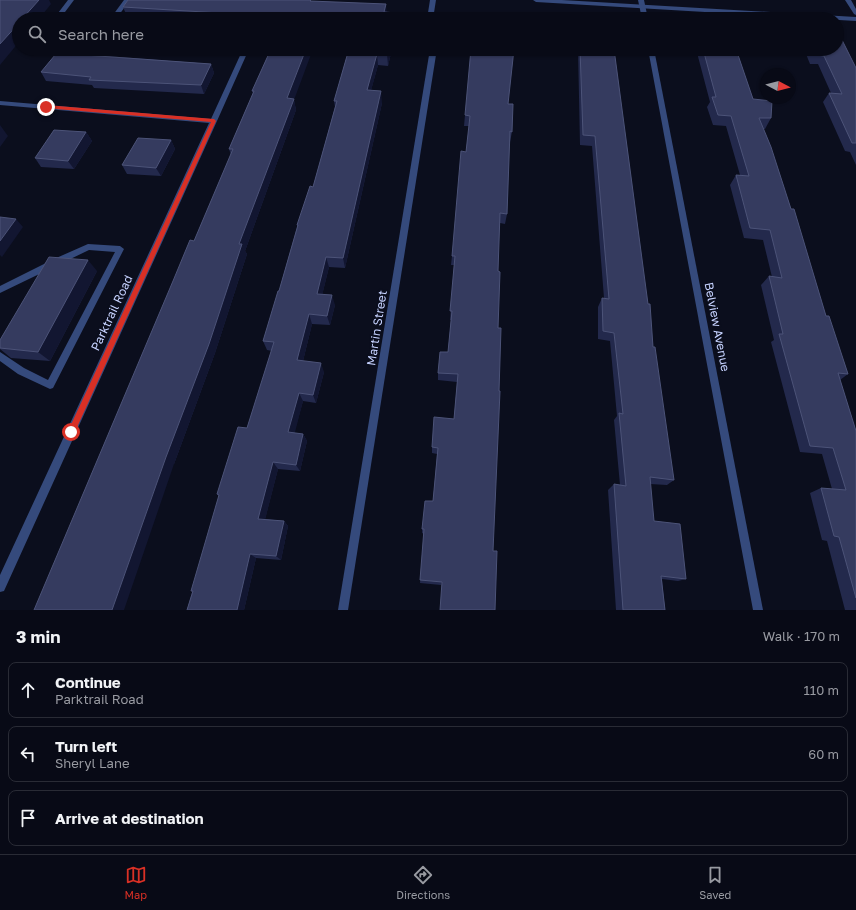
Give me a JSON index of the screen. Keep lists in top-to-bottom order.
{
  "streets": {
    "street": ["Parktrail Road", "Belview Avenue", "Martin Street"]
  },
  "north": "right",
  "page": {
    "search": "Search here",
    "heading": ["3 min", "Walk · 170 m"],
    "list": [
      ["Continue", "Parktrail Road", "110 m"],
      ["Turn left", "Sheryl Lane", "60 m"],
      "Arrive at destination"
    ],
    "nav": ["Map", "Directions", "Saved"]
  }
}
